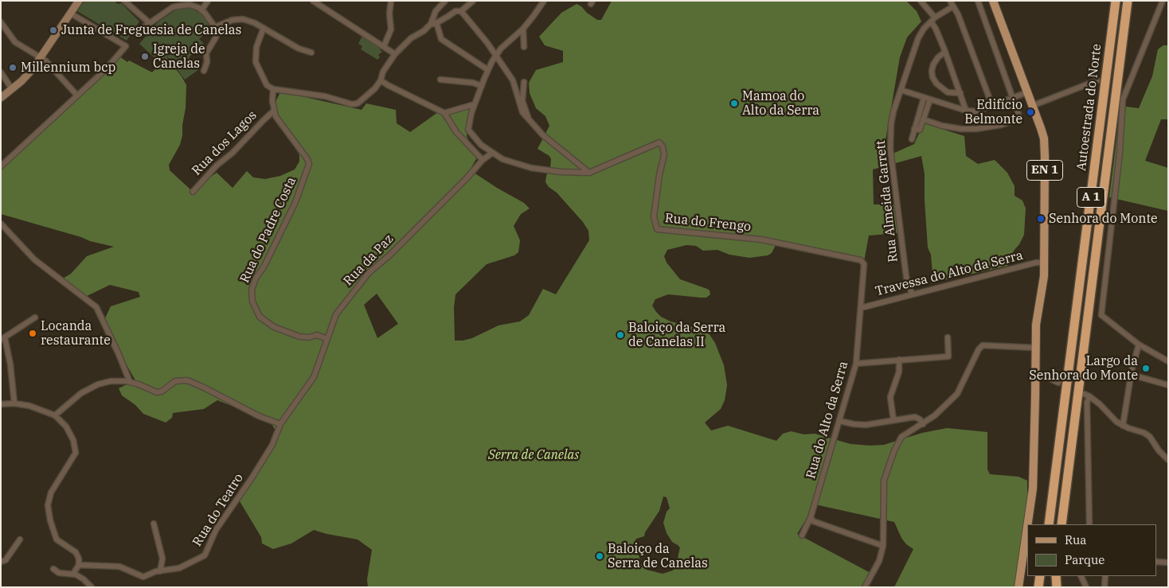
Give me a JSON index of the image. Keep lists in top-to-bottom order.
{
  "streets": {
    "highway": ["Autoestrada do Norte", "A 1"],
    "main road": ["EN 1"],
    "street": [
      "Rua dos Lagos",
      "Rua Almeida Garrett",
      "Rua do Frengo",
      "Rua do Padre Costa",
      "Rua da Paz",
      "Travessa do Alto da Serra",
      "Rua do Alto da Serra",
      "Rua do Teatro"
    ]
  },
  "crossings": [
    ["Rua dos Lagos", "Rua do Padre Costa"],
    ["EN 1", "Travessa do Alto da Serra"],
    ["Rua Almeida Garrett", "Travessa do Alto da Serra"],
    ["Rua do Frengo", "Rua da Paz"],
    ["Rua do Frengo", "Travessa do Alto da Serra"],
    ["Rua do Frengo", "Rua do Alto da Serra"],
    ["Rua do Padre Costa", "Rua da Paz"],
    ["Rua da Paz", "Rua do Teatro"],
    ["Travessa do Alto da Serra", "Rua do Alto da Serra"]
  ],
  "parks": ["Serra de Canelas"],
  "places": [
    "Junta de Freguesia de Canelas",
    "Igreja de Canelas",
    "Millennium bcp",
    "Mamoa do Alto da Serra",
    "Edifício Belmonte",
    "Senhora do Monte",
    "Locanda restaurante",
    "Baloiço da Serra de Canelas II",
    "Largo da Senhora do Monte",
    "Baloiço da Serra de Canelas"
  ],
  "legend": ["Rua", "Parque"]
}
